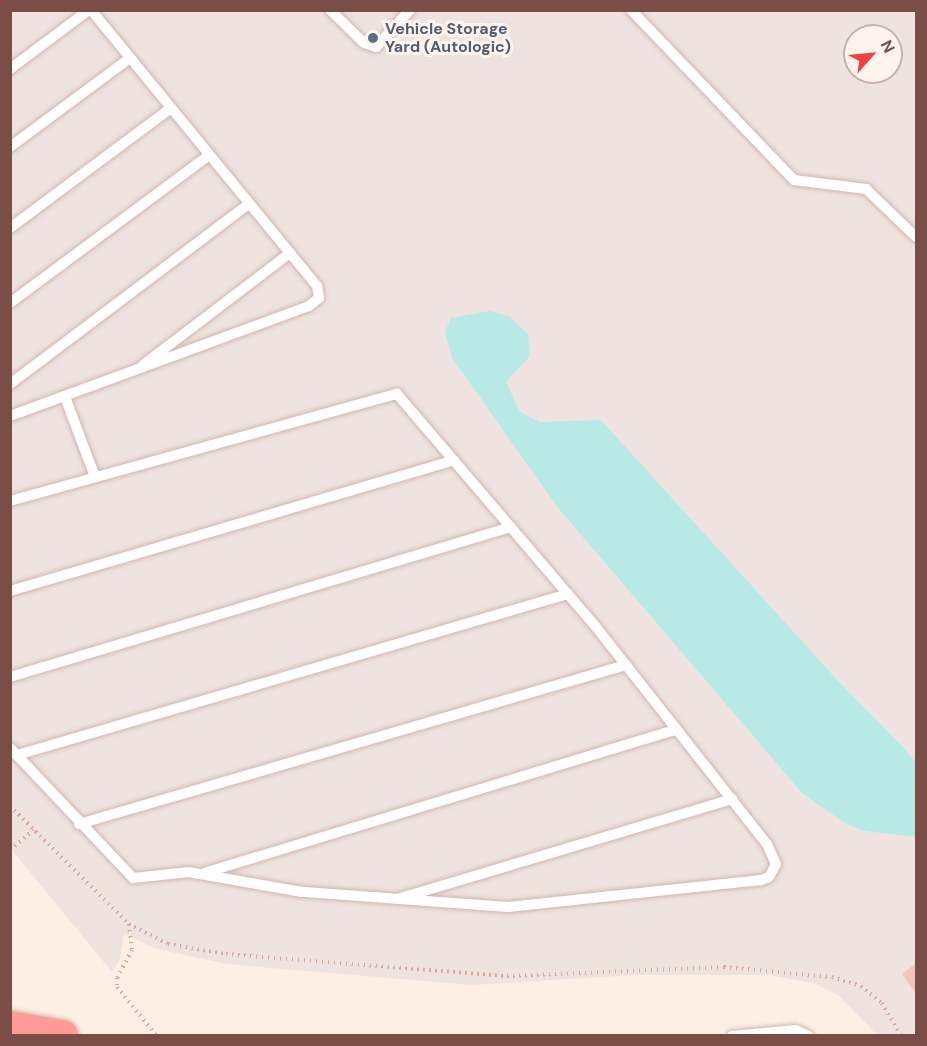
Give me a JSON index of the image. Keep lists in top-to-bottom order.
{
  "places": ["Vehicle Storage Yard (Autologic)"],
  "north": "top right"
}
